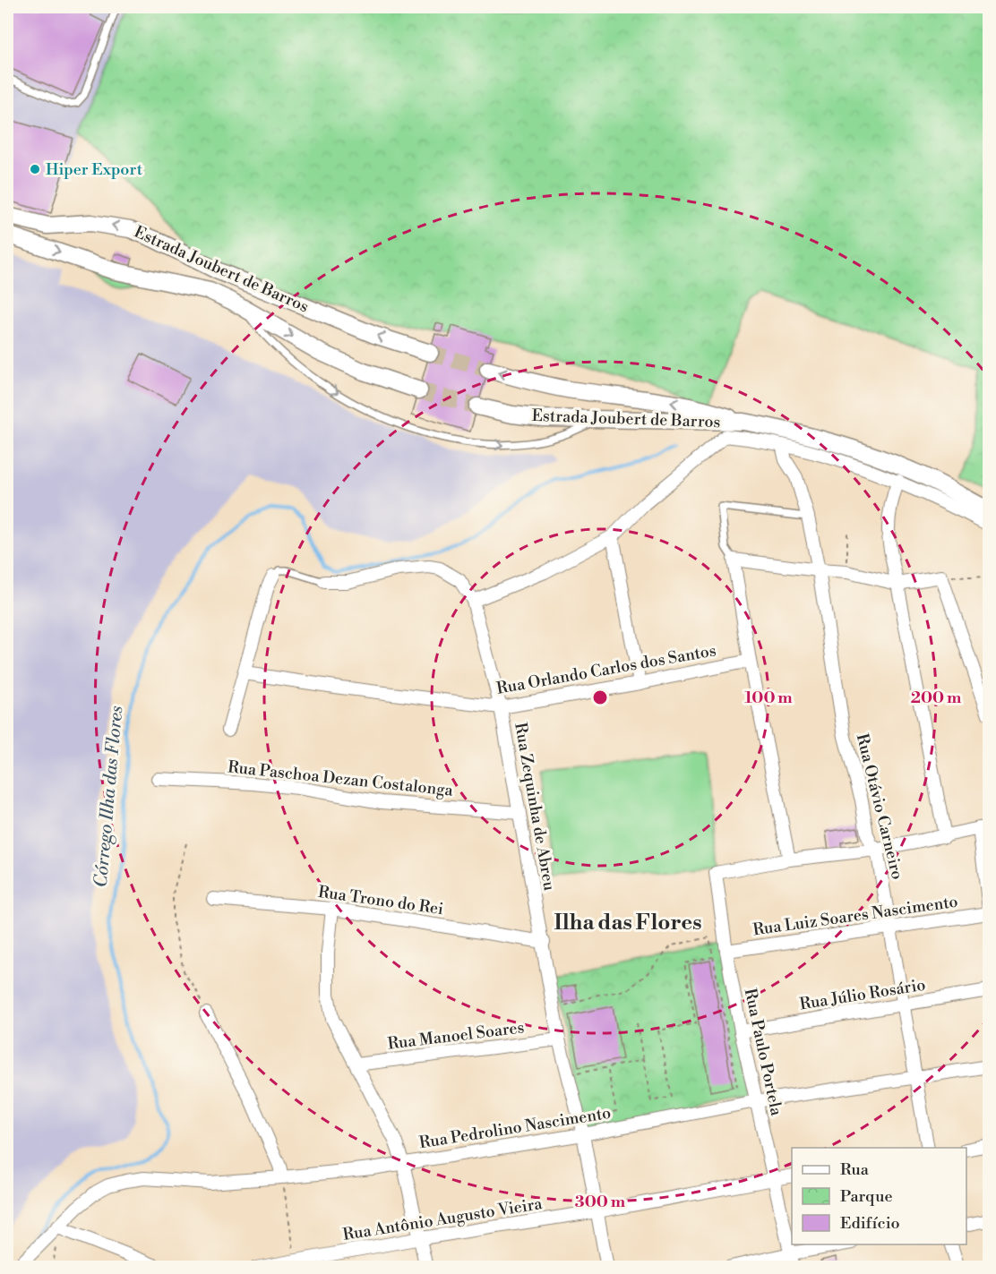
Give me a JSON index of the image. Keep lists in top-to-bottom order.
{
  "streets": {
    "main road": ["Estrada Joubert de Barros"],
    "street": [
      "Rua Orlando Carlos dos Santos",
      "Rua Paschoa Dezan Costalonga",
      "Rua Zequinha de Abreu",
      "Rua Otávio Carneiro",
      "Rua Trono do Rei",
      "Rua Luiz Soares Nascimento",
      "Rua Júlio Rosário",
      "Rua Manoel Soares",
      "Rua Paulo Portela",
      "Rua Pedrolino Nascimento",
      "Rua Antônio Augusto Vieira"
    ]
  },
  "crossings": [
    ["Rua Orlando Carlos dos Santos", "Rua Zequinha de Abreu"],
    ["Rua Paschoa Dezan Costalonga", "Rua Zequinha de Abreu"],
    ["Rua Zequinha de Abreu", "Rua Trono do Rei"],
    ["Rua Zequinha de Abreu", "Rua Manoel Soares"],
    ["Rua Zequinha de Abreu", "Rua Pedrolino Nascimento"],
    ["Rua Zequinha de Abreu", "Rua Antônio Augusto Vieira"],
    ["Rua Otávio Carneiro", "Rua Luiz Soares Nascimento"],
    ["Rua Otávio Carneiro", "Rua Júlio Rosário"],
    ["Rua Otávio Carneiro", "Rua Pedrolino Nascimento"],
    ["Rua Luiz Soares Nascimento", "Rua Paulo Portela"],
    ["Rua Júlio Rosário", "Rua Paulo Portela"],
    ["Rua Paulo Portela", "Rua Pedrolino Nascimento"],
    ["Rua Paulo Portela", "Rua Antônio Augusto Vieira"]
  ],
  "districts": ["Ilha das Flores"],
  "water": ["Córrego Ilha das Flores"],
  "places": ["Hiper Export"],
  "legend": ["Rua", "Parque", "Edifício"],
  "rings": ["100 m", "200 m", "300 m"]
}
